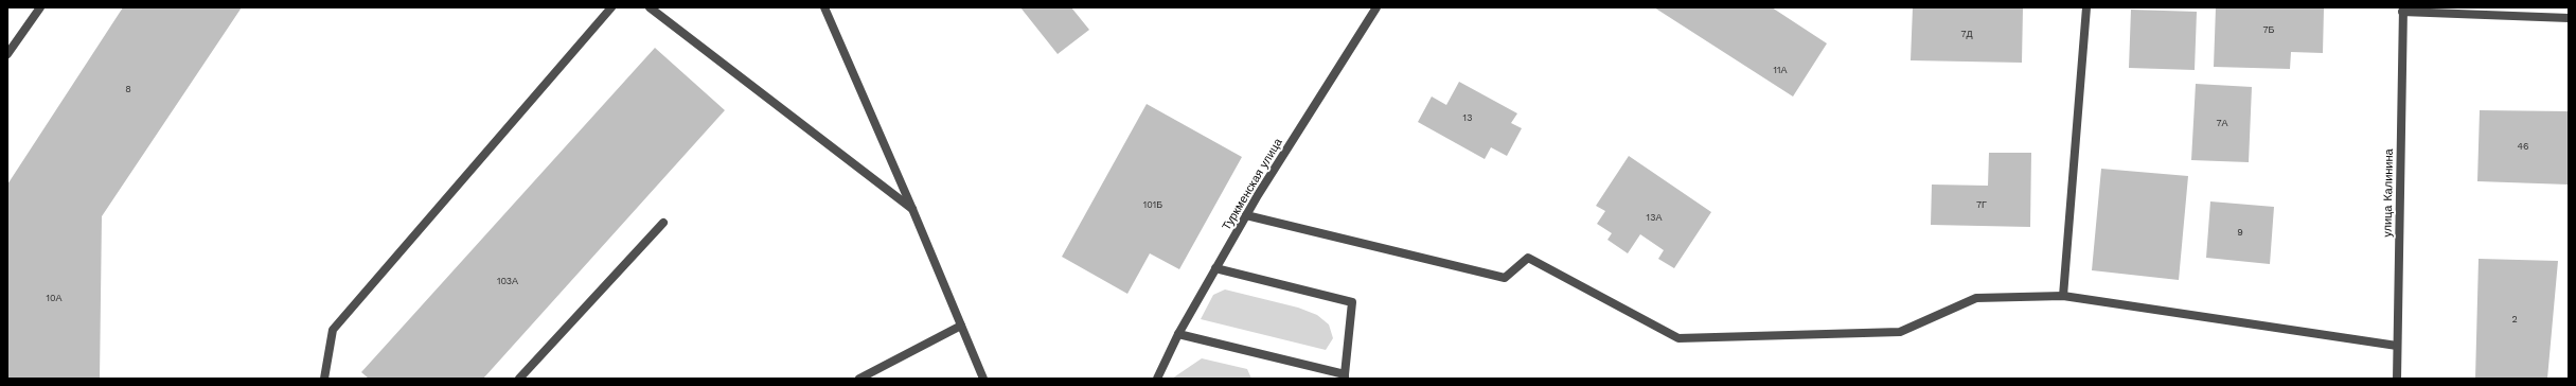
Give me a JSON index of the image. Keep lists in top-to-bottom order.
{
  "streets": {
    "street": ["Туркменская улица", "улица Калинина"]
  },
  "house_numbers": [
    "7Б",
    "7Д",
    "11А",
    "8",
    "13",
    "7А",
    "46",
    "101Б",
    "7Г",
    "13А",
    "9",
    "103А",
    "10А",
    "2"
  ]
}
